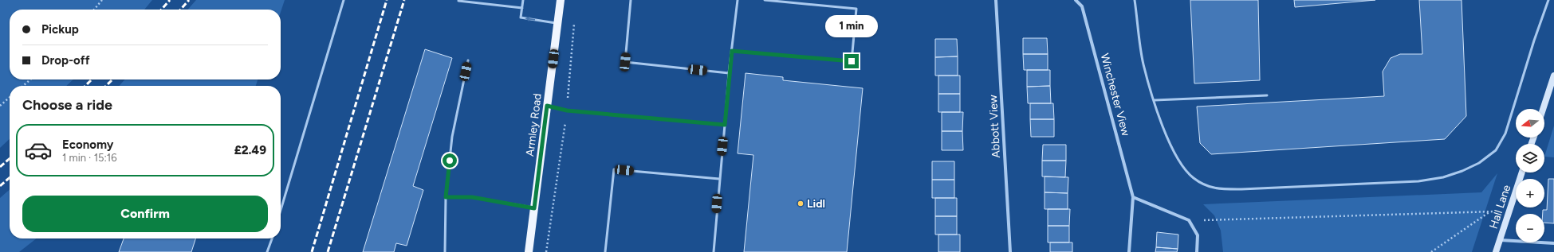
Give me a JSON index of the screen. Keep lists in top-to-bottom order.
{
  "streets": {
    "main road": ["Armley Road"],
    "street": ["Winchester View", "Abbott View", "Hall Lane"]
  },
  "places": ["Lidl"],
  "north": "left",
  "page": {
    "banner": ["Pickup", "Drop-off"],
    "bubble": "1 min",
    "heading": "Choose a ride",
    "map_buttons": ["+", "−"],
    "list": [
      {
        "name": "Economy",
        "note": "1 min · 15:16",
        "value": "£2.49"
      }
    ],
    "buttons": "Confirm"
  }
}
